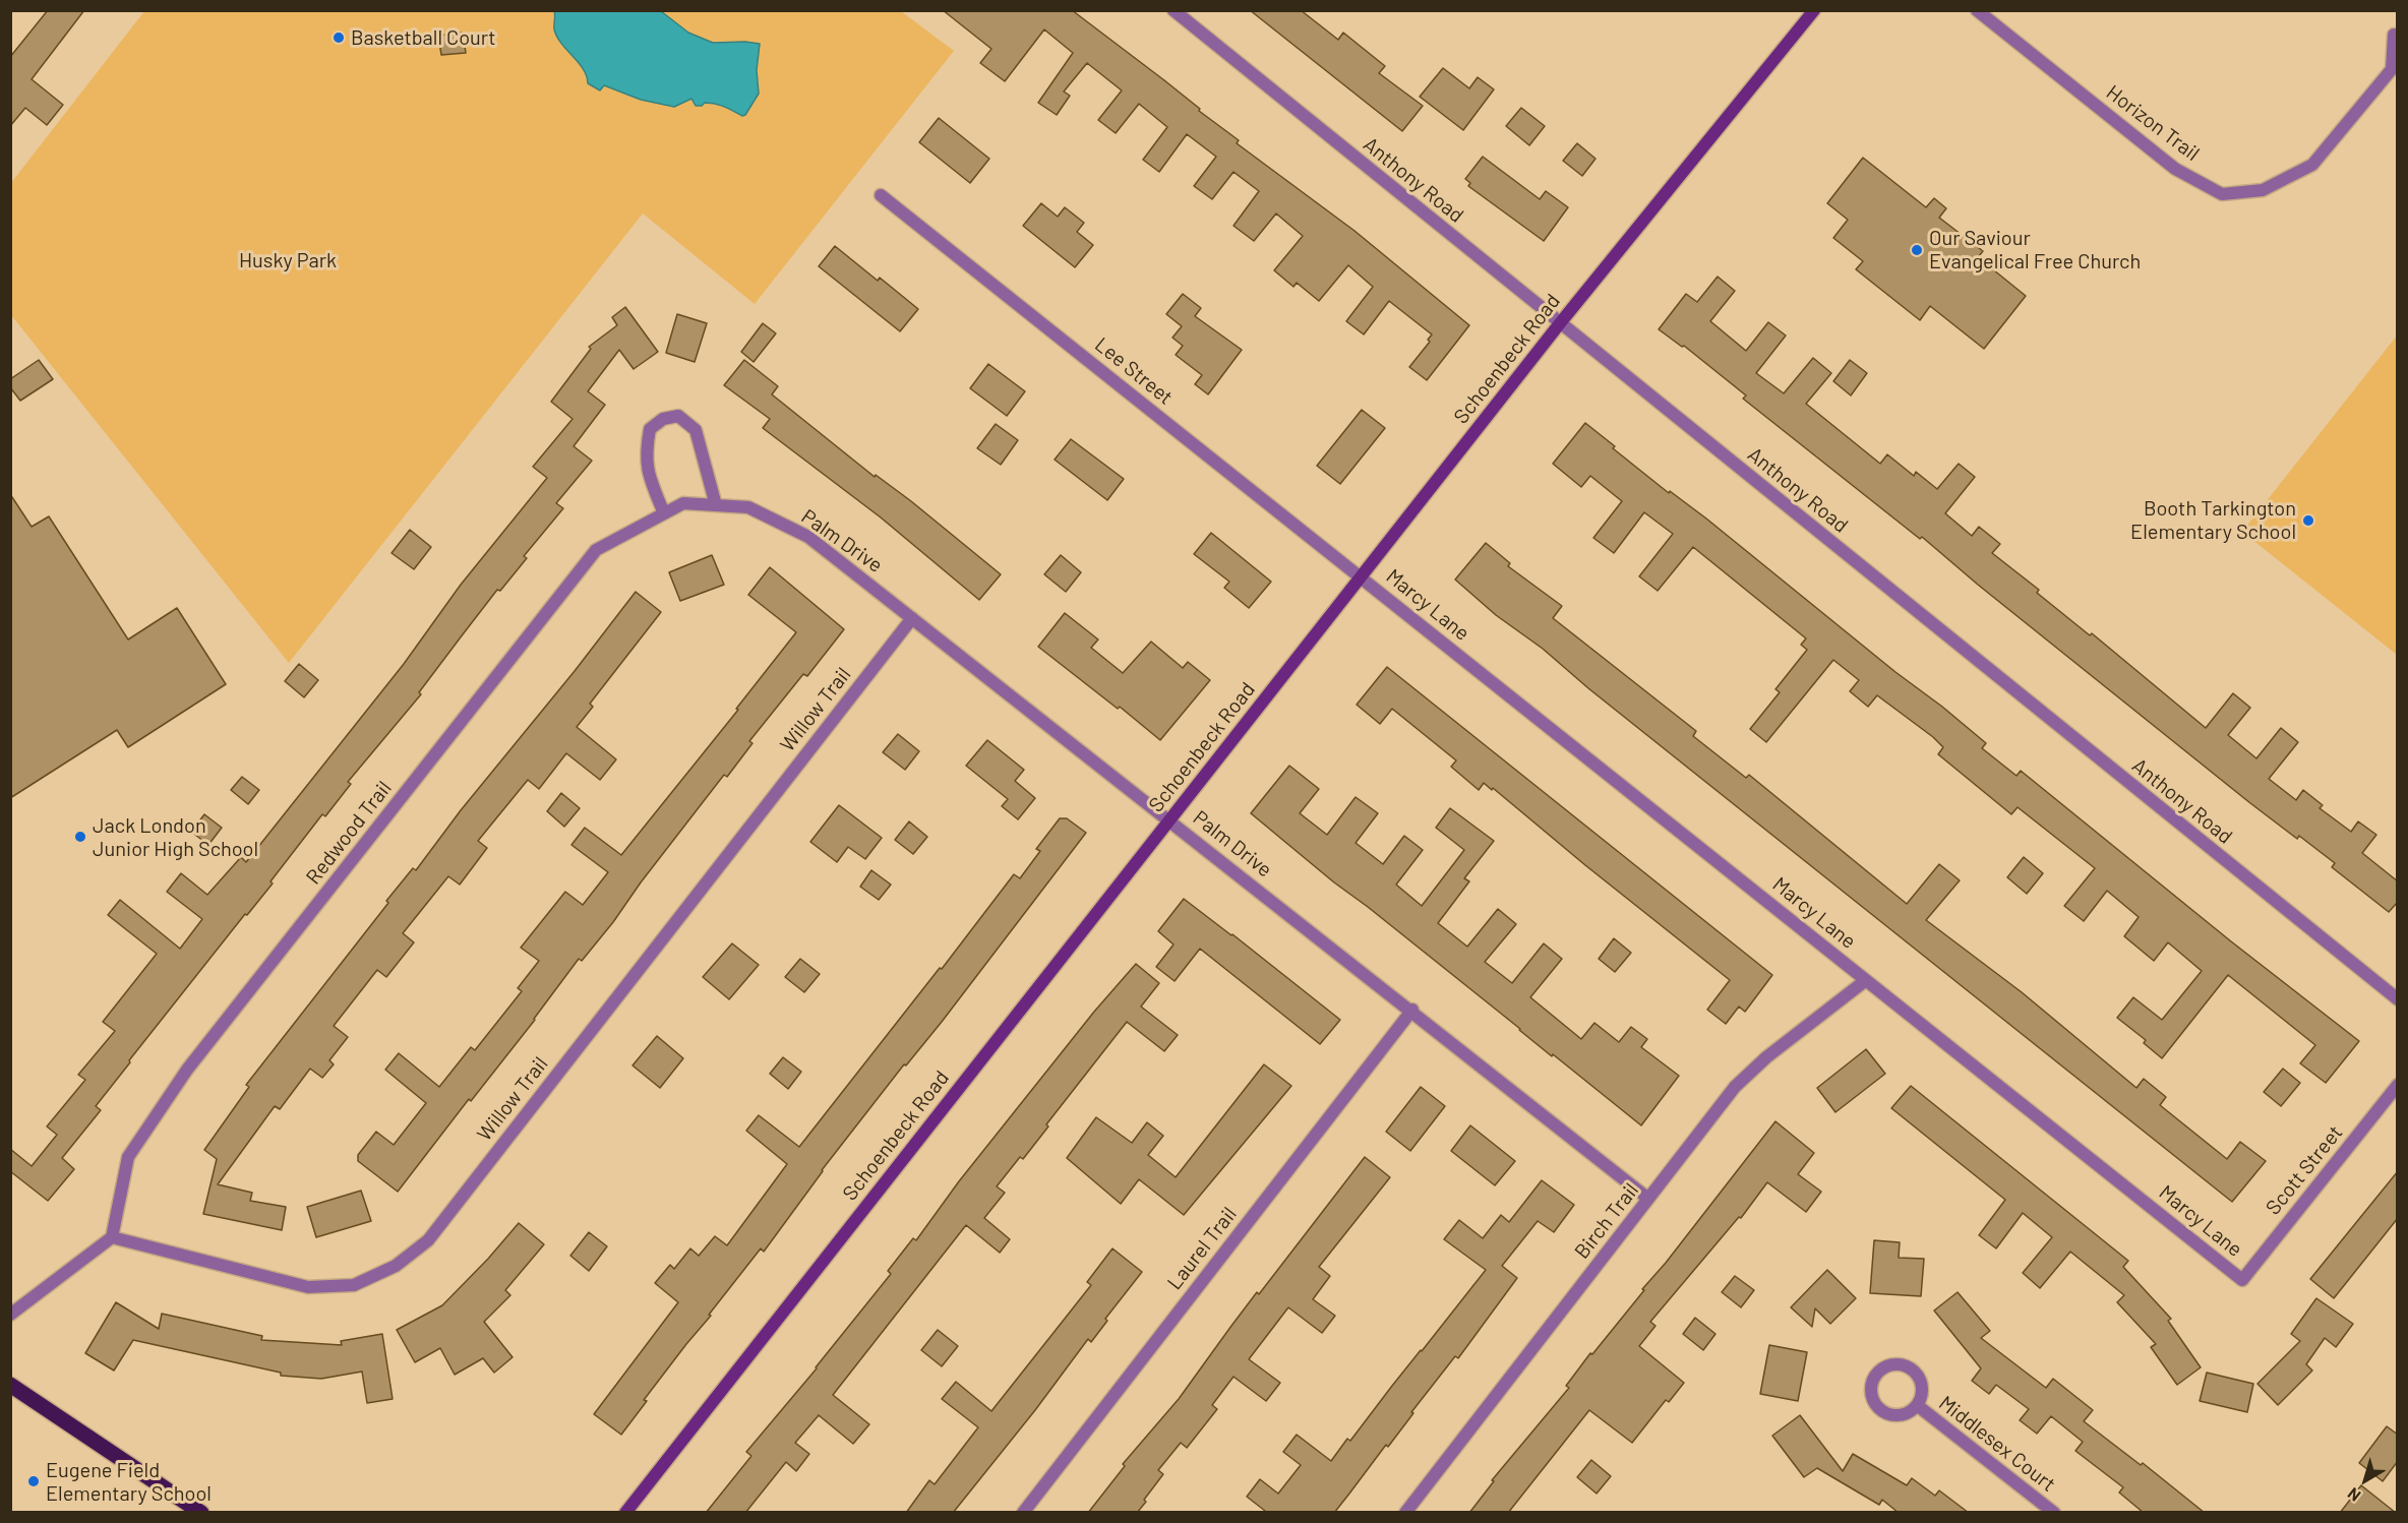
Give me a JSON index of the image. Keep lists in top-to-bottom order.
{
  "streets": {
    "main road": ["Schoenbeck Road"],
    "street": [
      "Horizon Trail",
      "Anthony Road",
      "Lee Street",
      "Palm Drive",
      "Marcy Lane",
      "Willow Trail",
      "Redwood Trail",
      "Scott Street",
      "Birch Trail",
      "Laurel Trail",
      "Middlesex Court"
    ]
  },
  "crossings": [
    ["Anthony Road", "Schoenbeck Road"],
    ["Schoenbeck Road", "Lee Street"],
    ["Schoenbeck Road", "Palm Drive"],
    ["Schoenbeck Road", "Marcy Lane"],
    ["Lee Street", "Marcy Lane"],
    ["Palm Drive", "Willow Trail"],
    ["Palm Drive", "Redwood Trail"],
    ["Palm Drive", "Birch Trail"],
    ["Palm Drive", "Laurel Trail"],
    ["Marcy Lane", "Scott Street"],
    ["Marcy Lane", "Birch Trail"],
    ["Willow Trail", "Redwood Trail"]
  ],
  "parks": ["Husky Park"],
  "places": [
    "Basketball Court",
    "Our Saviour Evangelical Free Church",
    "Booth Tarkington Elementary School",
    "Jack London Junior High School",
    "Eugene Field Elementary School"
  ],
  "north": "bottom left"
}
